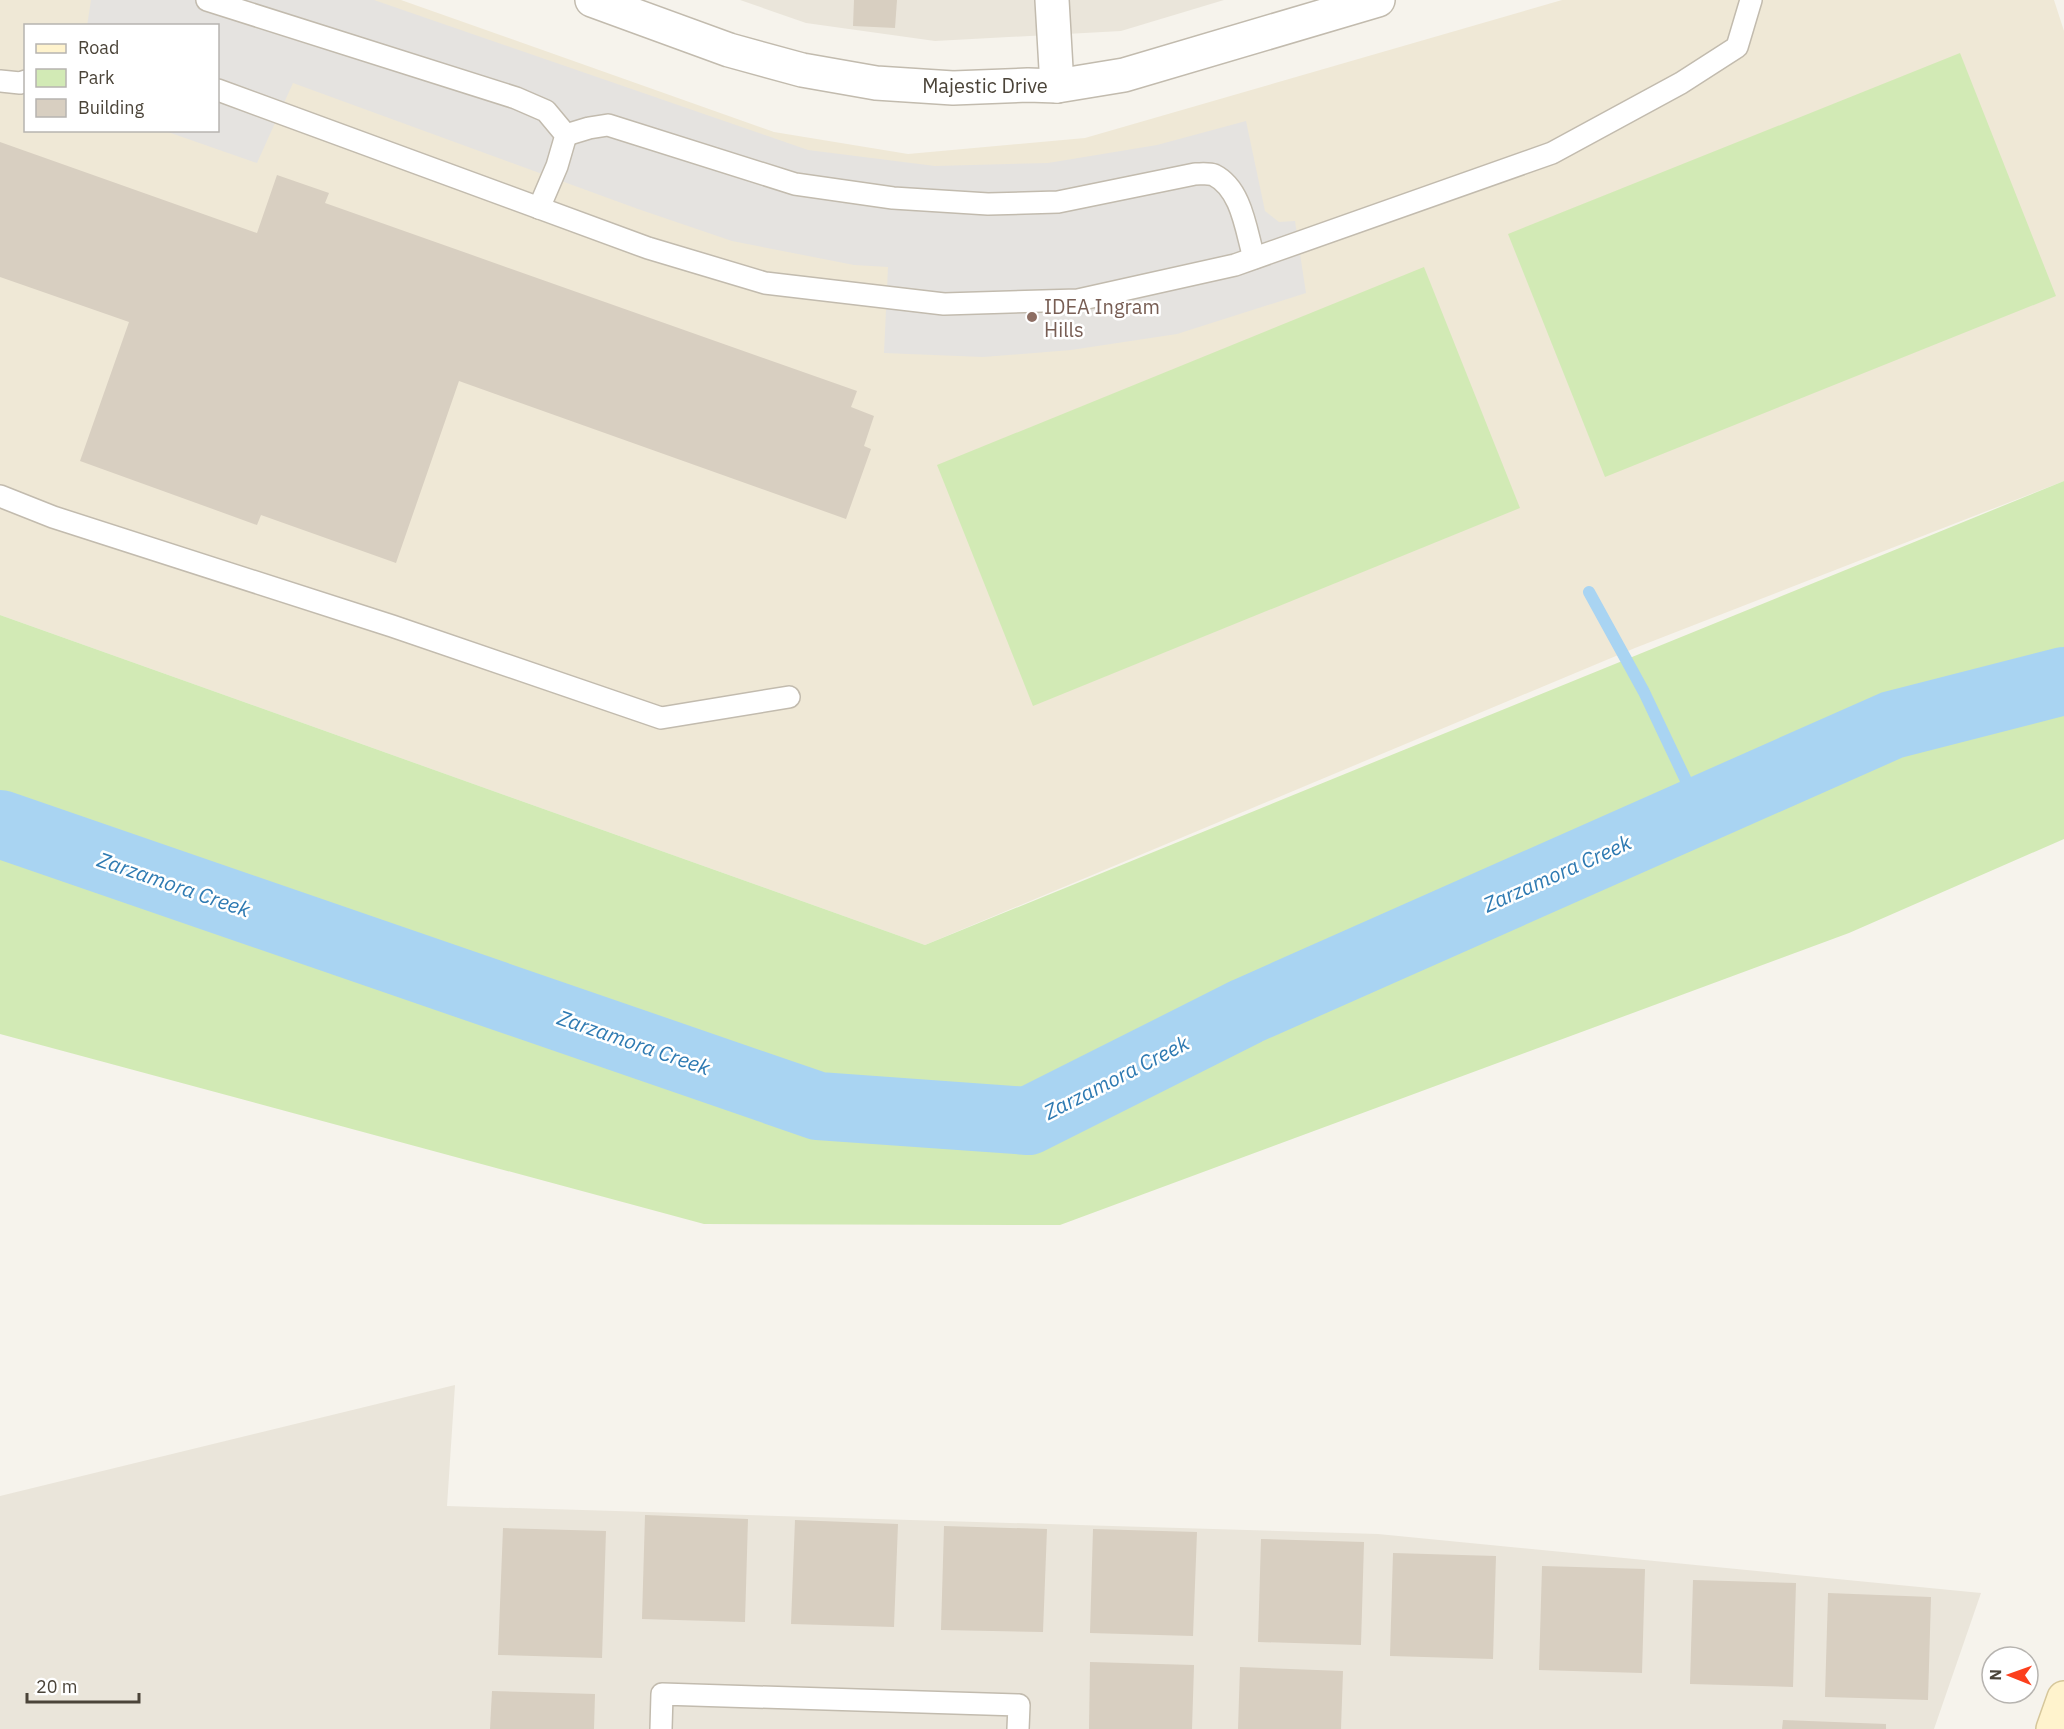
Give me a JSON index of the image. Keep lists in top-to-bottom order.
{
  "streets": {
    "street": ["Majestic Drive"]
  },
  "water": ["Zarzamora Creek"],
  "places": ["IDEA Ingram Hills"],
  "legend": ["Road", "Park", "Building"],
  "scale_bar": "20 m",
  "north": "left"
}
